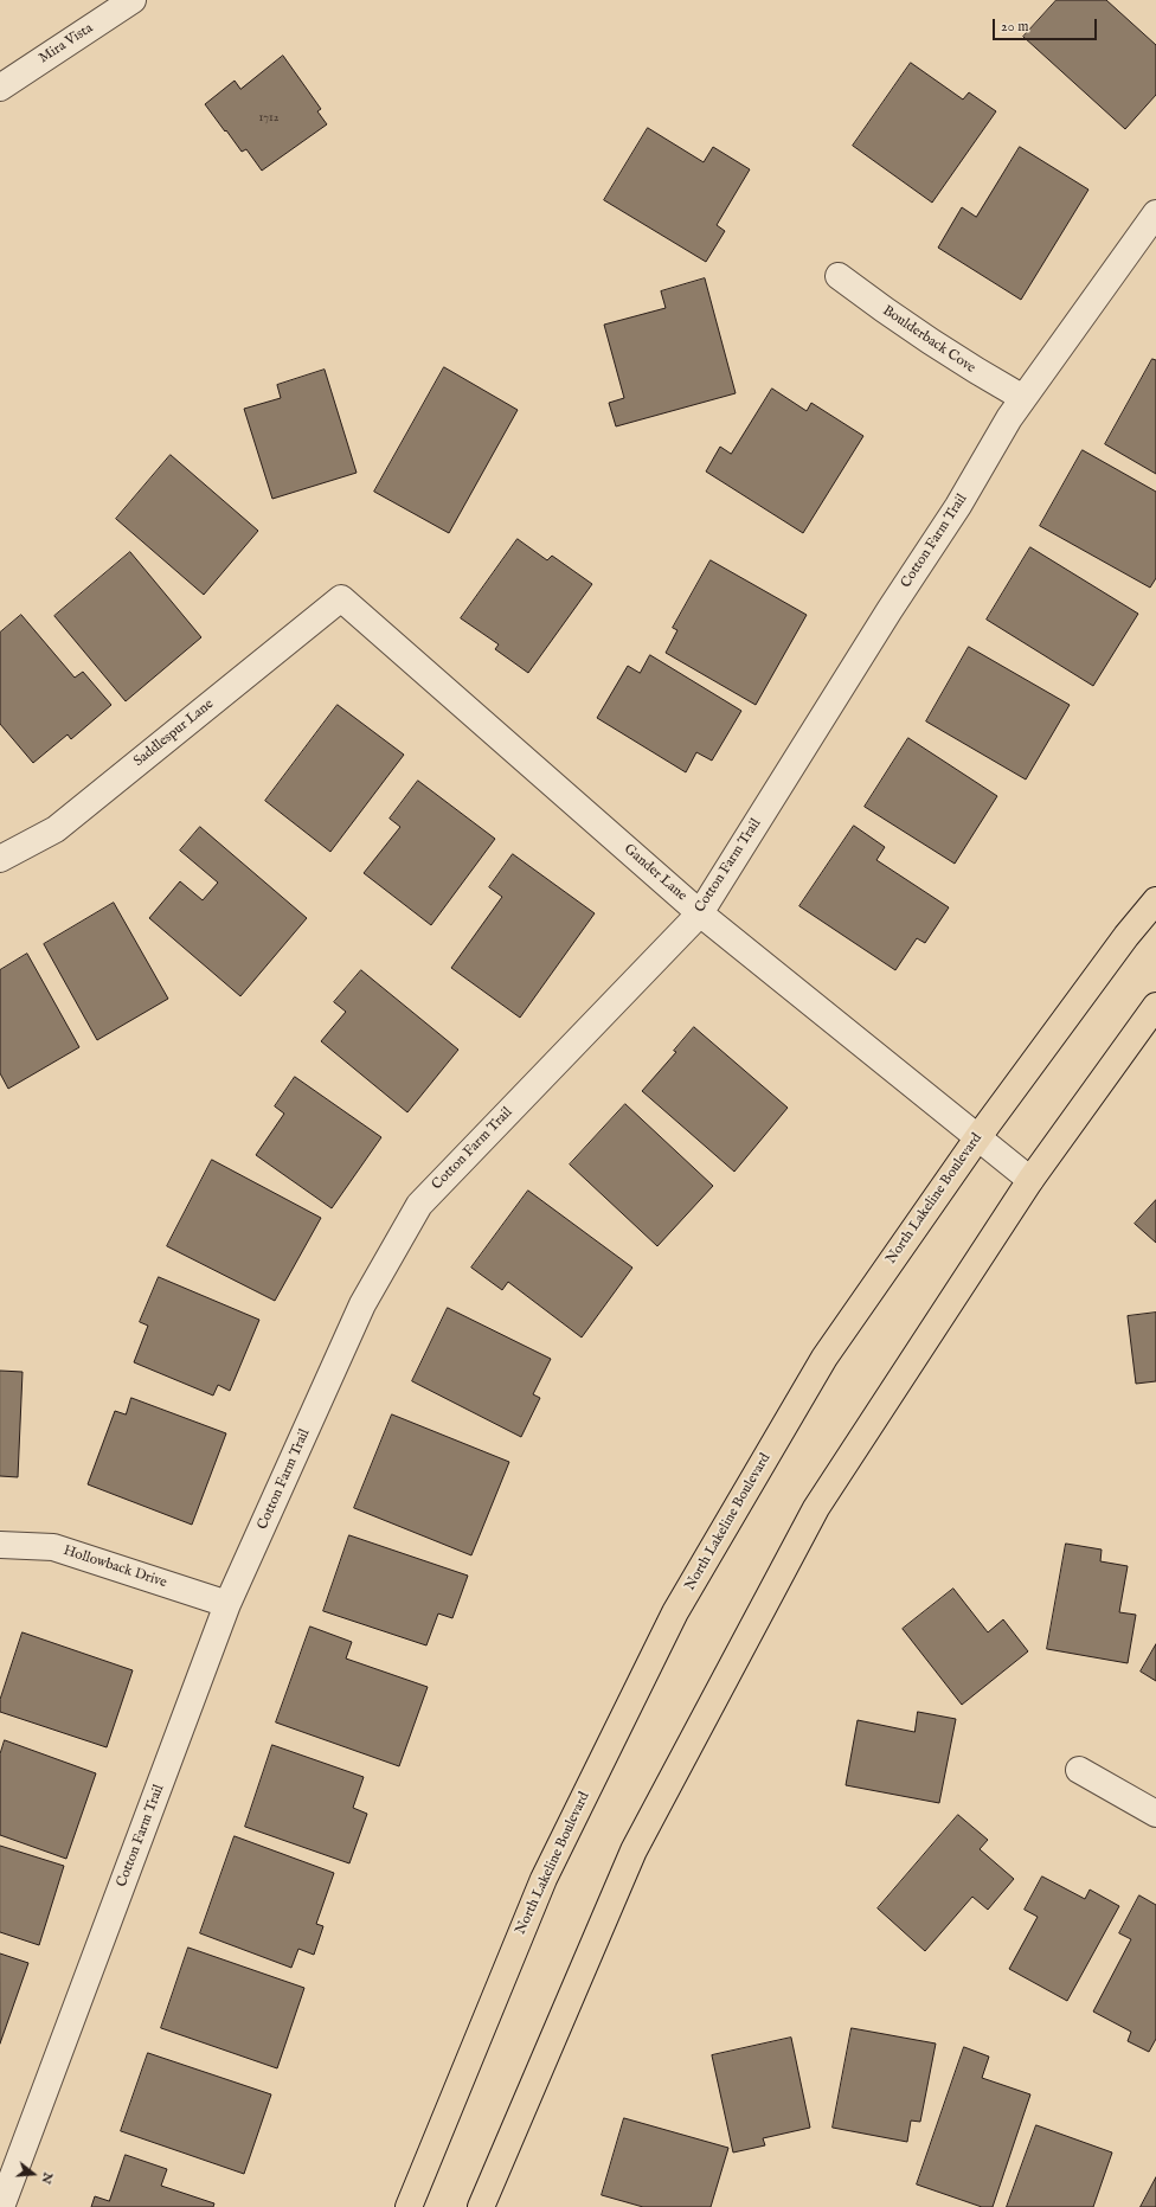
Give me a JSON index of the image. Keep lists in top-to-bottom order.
{
  "streets": {
    "main road": ["North Lakeline Boulevard"],
    "street": [
      "Mira Vista",
      "Boulderback Cove",
      "Cotton Farm Trail",
      "Saddlespur Lane",
      "Gander Lane",
      "Hollowback Drive"
    ]
  },
  "crossings": [
    ["Boulderback Cove", "Cotton Farm Trail"],
    ["Cotton Farm Trail", "Gander Lane"],
    ["Cotton Farm Trail", "Hollowback Drive"],
    ["Saddlespur Lane", "Gander Lane"],
    ["Gander Lane", "North Lakeline Boulevard"]
  ],
  "house_numbers": ["1712"],
  "scale_bar": "20 m",
  "north": "right"
}
